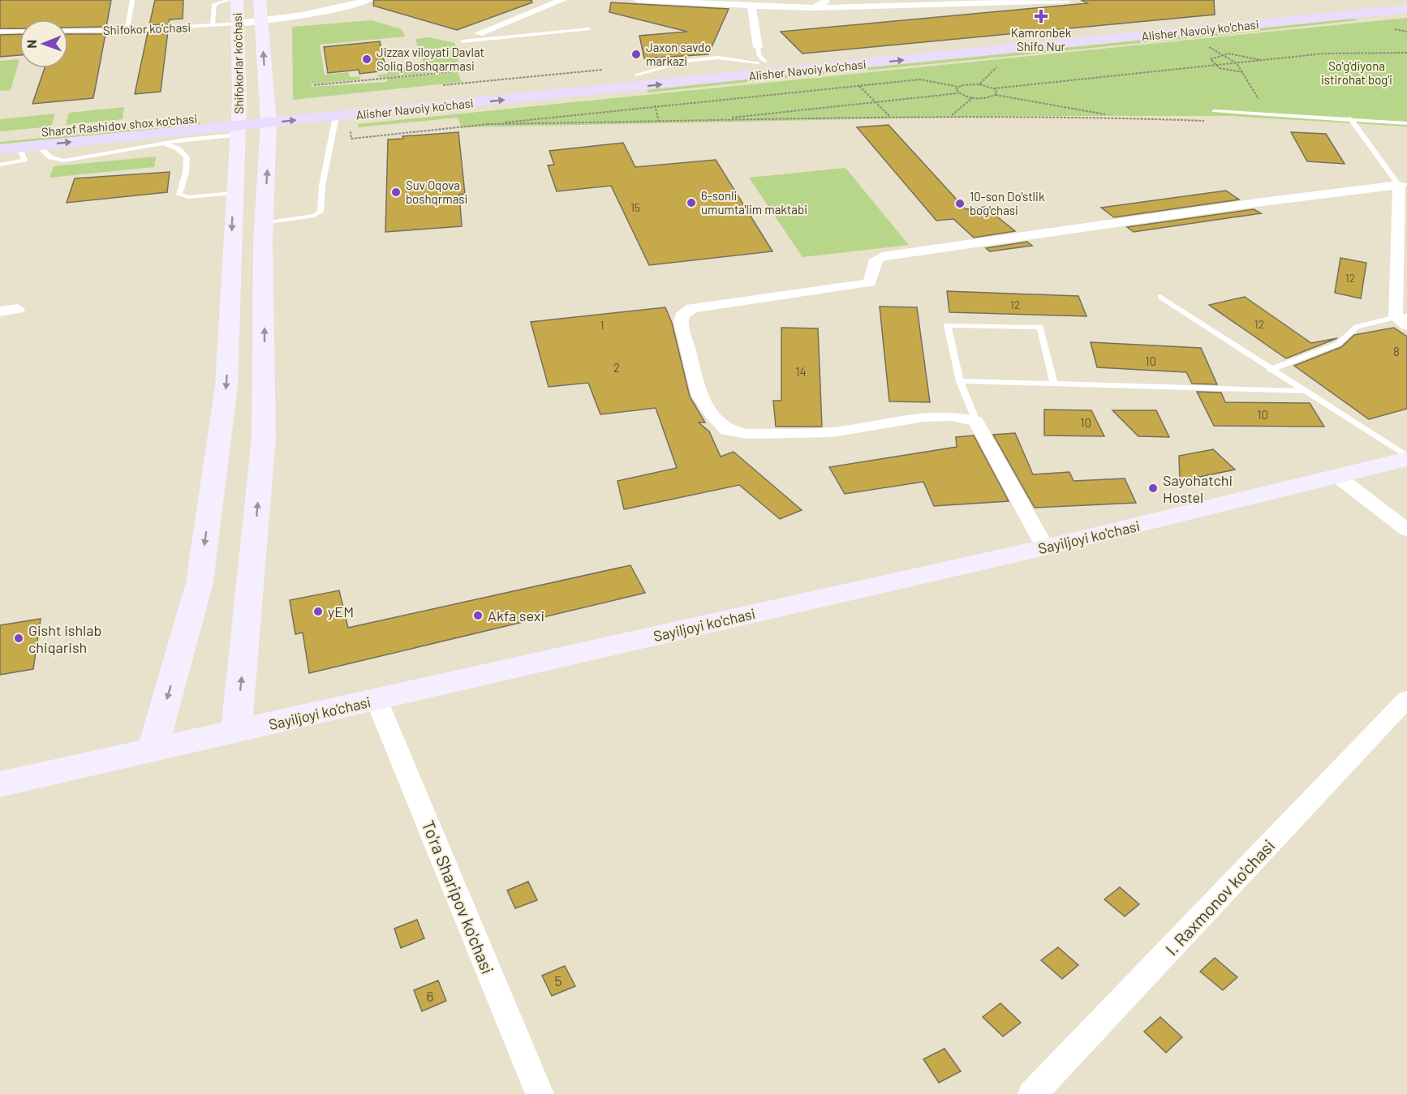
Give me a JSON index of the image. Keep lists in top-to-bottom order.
{
  "streets": {
    "main road": [
      "Alisher Navoiy ko'chasi",
      "Shifokorlar ko'chasi",
      "Sharof Rashidov shox ko'chasi",
      "Sayiljoyi ko'chasi"
    ],
    "street": ["To'ra Sharipov ko'chasi", "I. Raxmonov ko'chasi"],
    "lane": ["Shifokor ko'chasi"]
  },
  "crossings": [
    ["Shifokor ko'chasi", "Shifokorlar ko'chasi"],
    ["Alisher Navoiy ko'chasi", "Shifokorlar ko'chasi"],
    ["Alisher Navoiy ko'chasi", "Sharof Rashidov shox ko'chasi"],
    ["Shifokorlar ko'chasi", "Sharof Rashidov shox ko'chasi"],
    ["Shifokorlar ko'chasi", "Sayiljoyi ko'chasi"],
    ["Sayiljoyi ko'chasi", "To'ra Sharipov ko'chasi"]
  ],
  "parks": ["So'g'diyona istirohat bog'i"],
  "places": {
    "health": ["Kamronbek Shifo Nur"],
    "other": [
      "Jaxon savdo markazi",
      "Jizzax viloyati Davlat Soliq Boshqarmasi",
      "Suv Oqova boshqrmasi",
      "6-sonli umumta'lim maktabi",
      "10-son Do'stlik bog'chasi",
      "Sayohatchi Hostel",
      "yEM",
      "Akfa sexi",
      "Gisht ishlab chiqarish"
    ]
  },
  "house_numbers": [
    "15",
    "12",
    "12",
    "12",
    "1",
    "8",
    "10",
    "2",
    "14",
    "10",
    "10",
    "5",
    "6"
  ],
  "north": "left"
}
